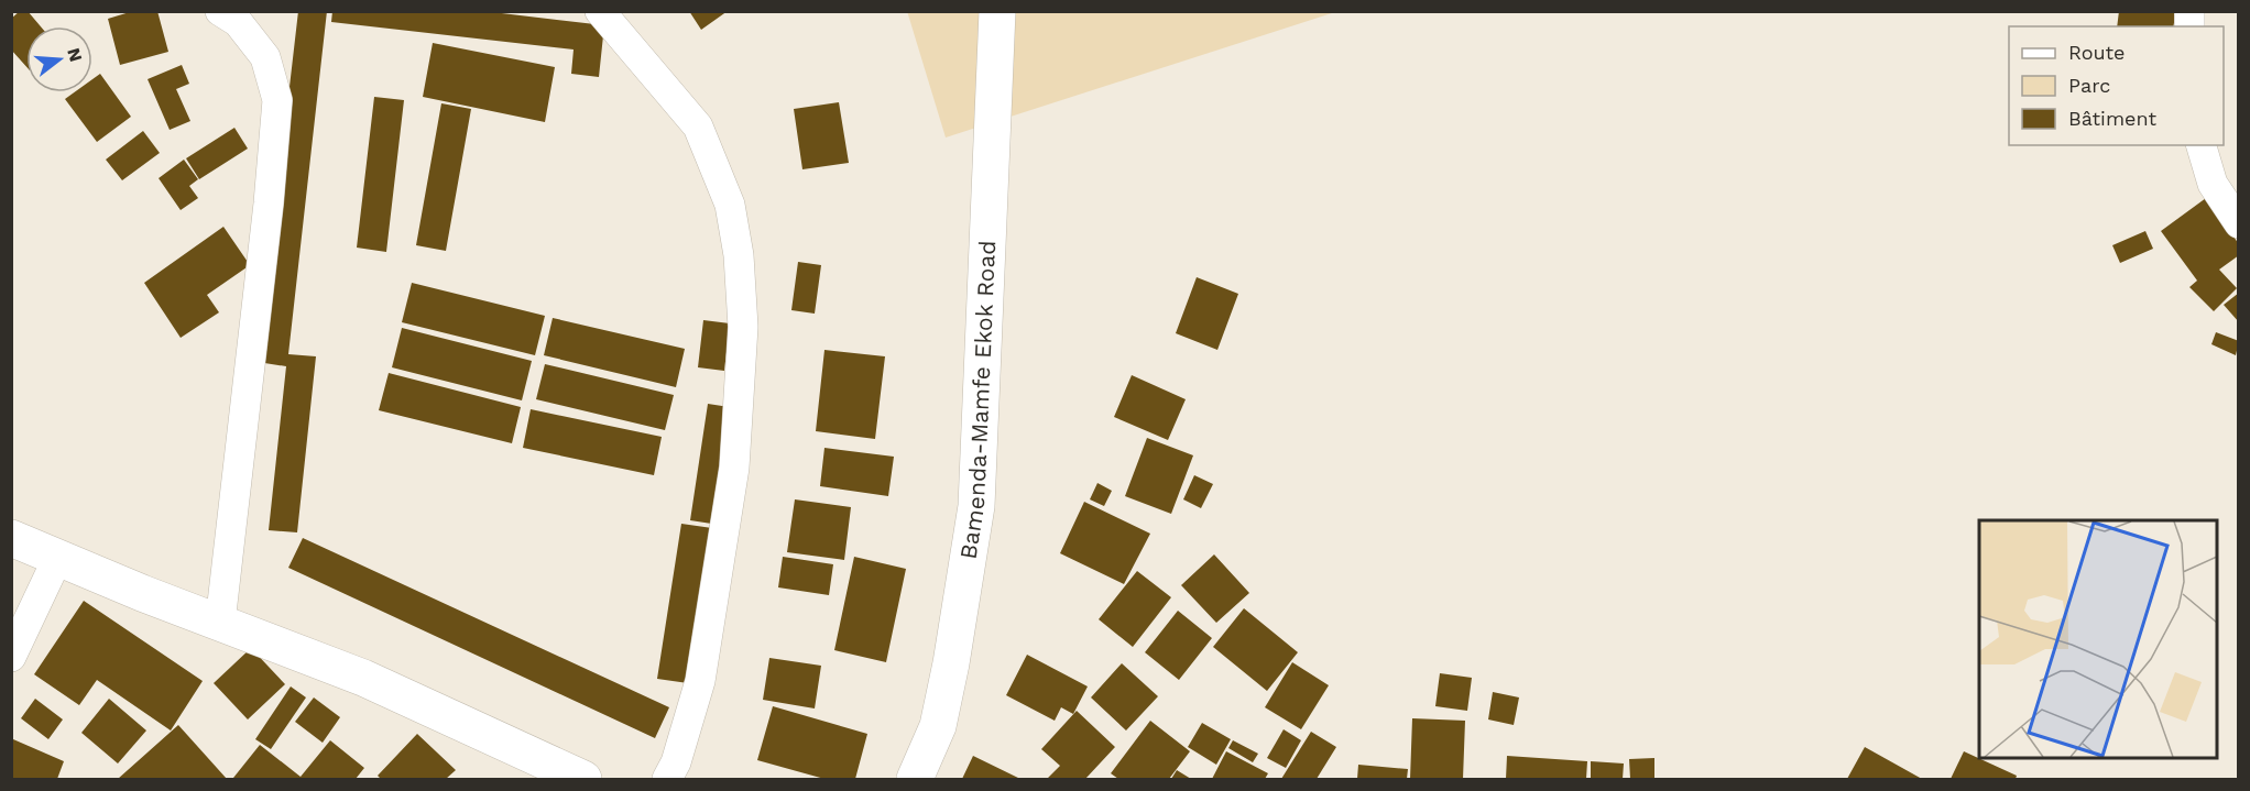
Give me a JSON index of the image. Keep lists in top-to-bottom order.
{
  "streets": {
    "main road": ["Bamenda-Mamfe Ekok Road"]
  },
  "legend": ["Route", "Parc", "Bâtiment"],
  "north": "right"
}
